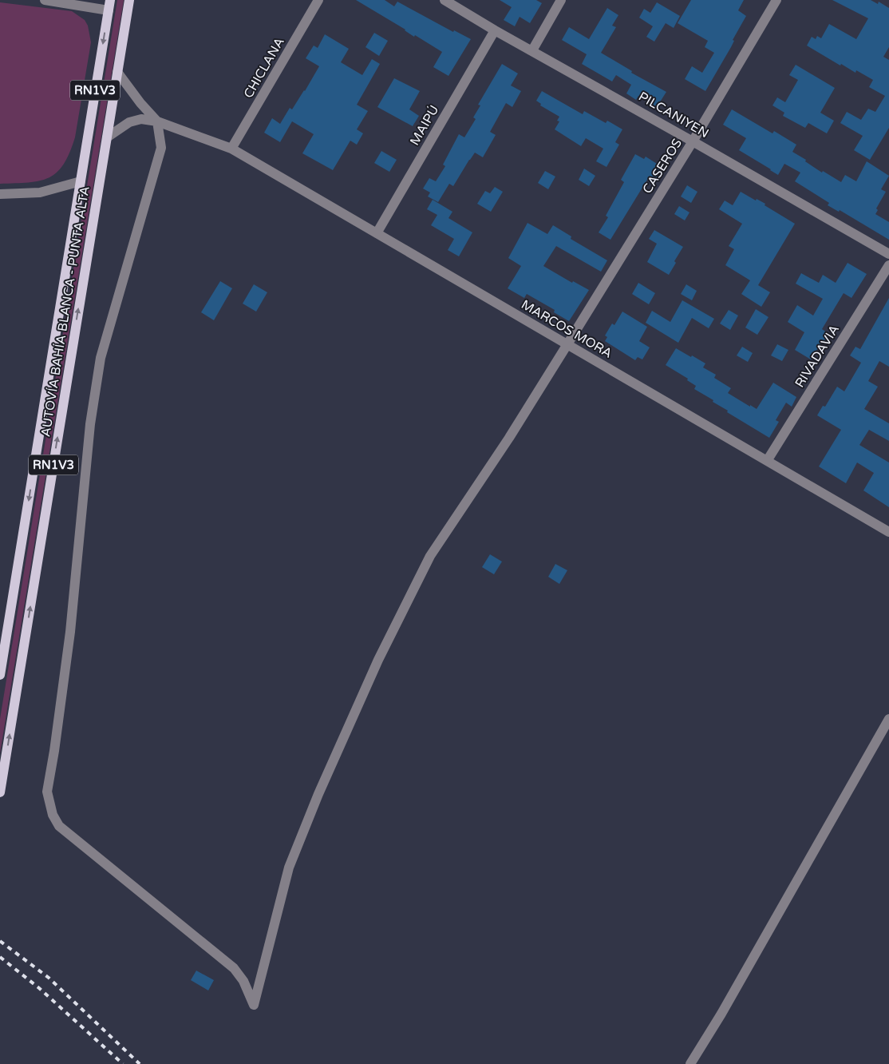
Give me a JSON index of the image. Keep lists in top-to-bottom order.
{
  "streets": {
    "main road": ["RN1V3", "AUTOVÍA BAHÍA BLANCA - PUNTA ALTA"],
    "street": [
      "CHICLANA",
      "PILCANIYEN",
      "MAIPÚ",
      "CASEROS",
      "MARCOS MORA",
      "RIVADAVIA"
    ]
  },
  "crossings": [
    ["CHICLANA", "MARCOS MORA"],
    ["PILCANIYEN", "MAIPÚ"],
    ["PILCANIYEN", "CASEROS"],
    ["MAIPÚ", "MARCOS MORA"],
    ["CASEROS", "MARCOS MORA"],
    ["MARCOS MORA", "RIVADAVIA"]
  ]
}
